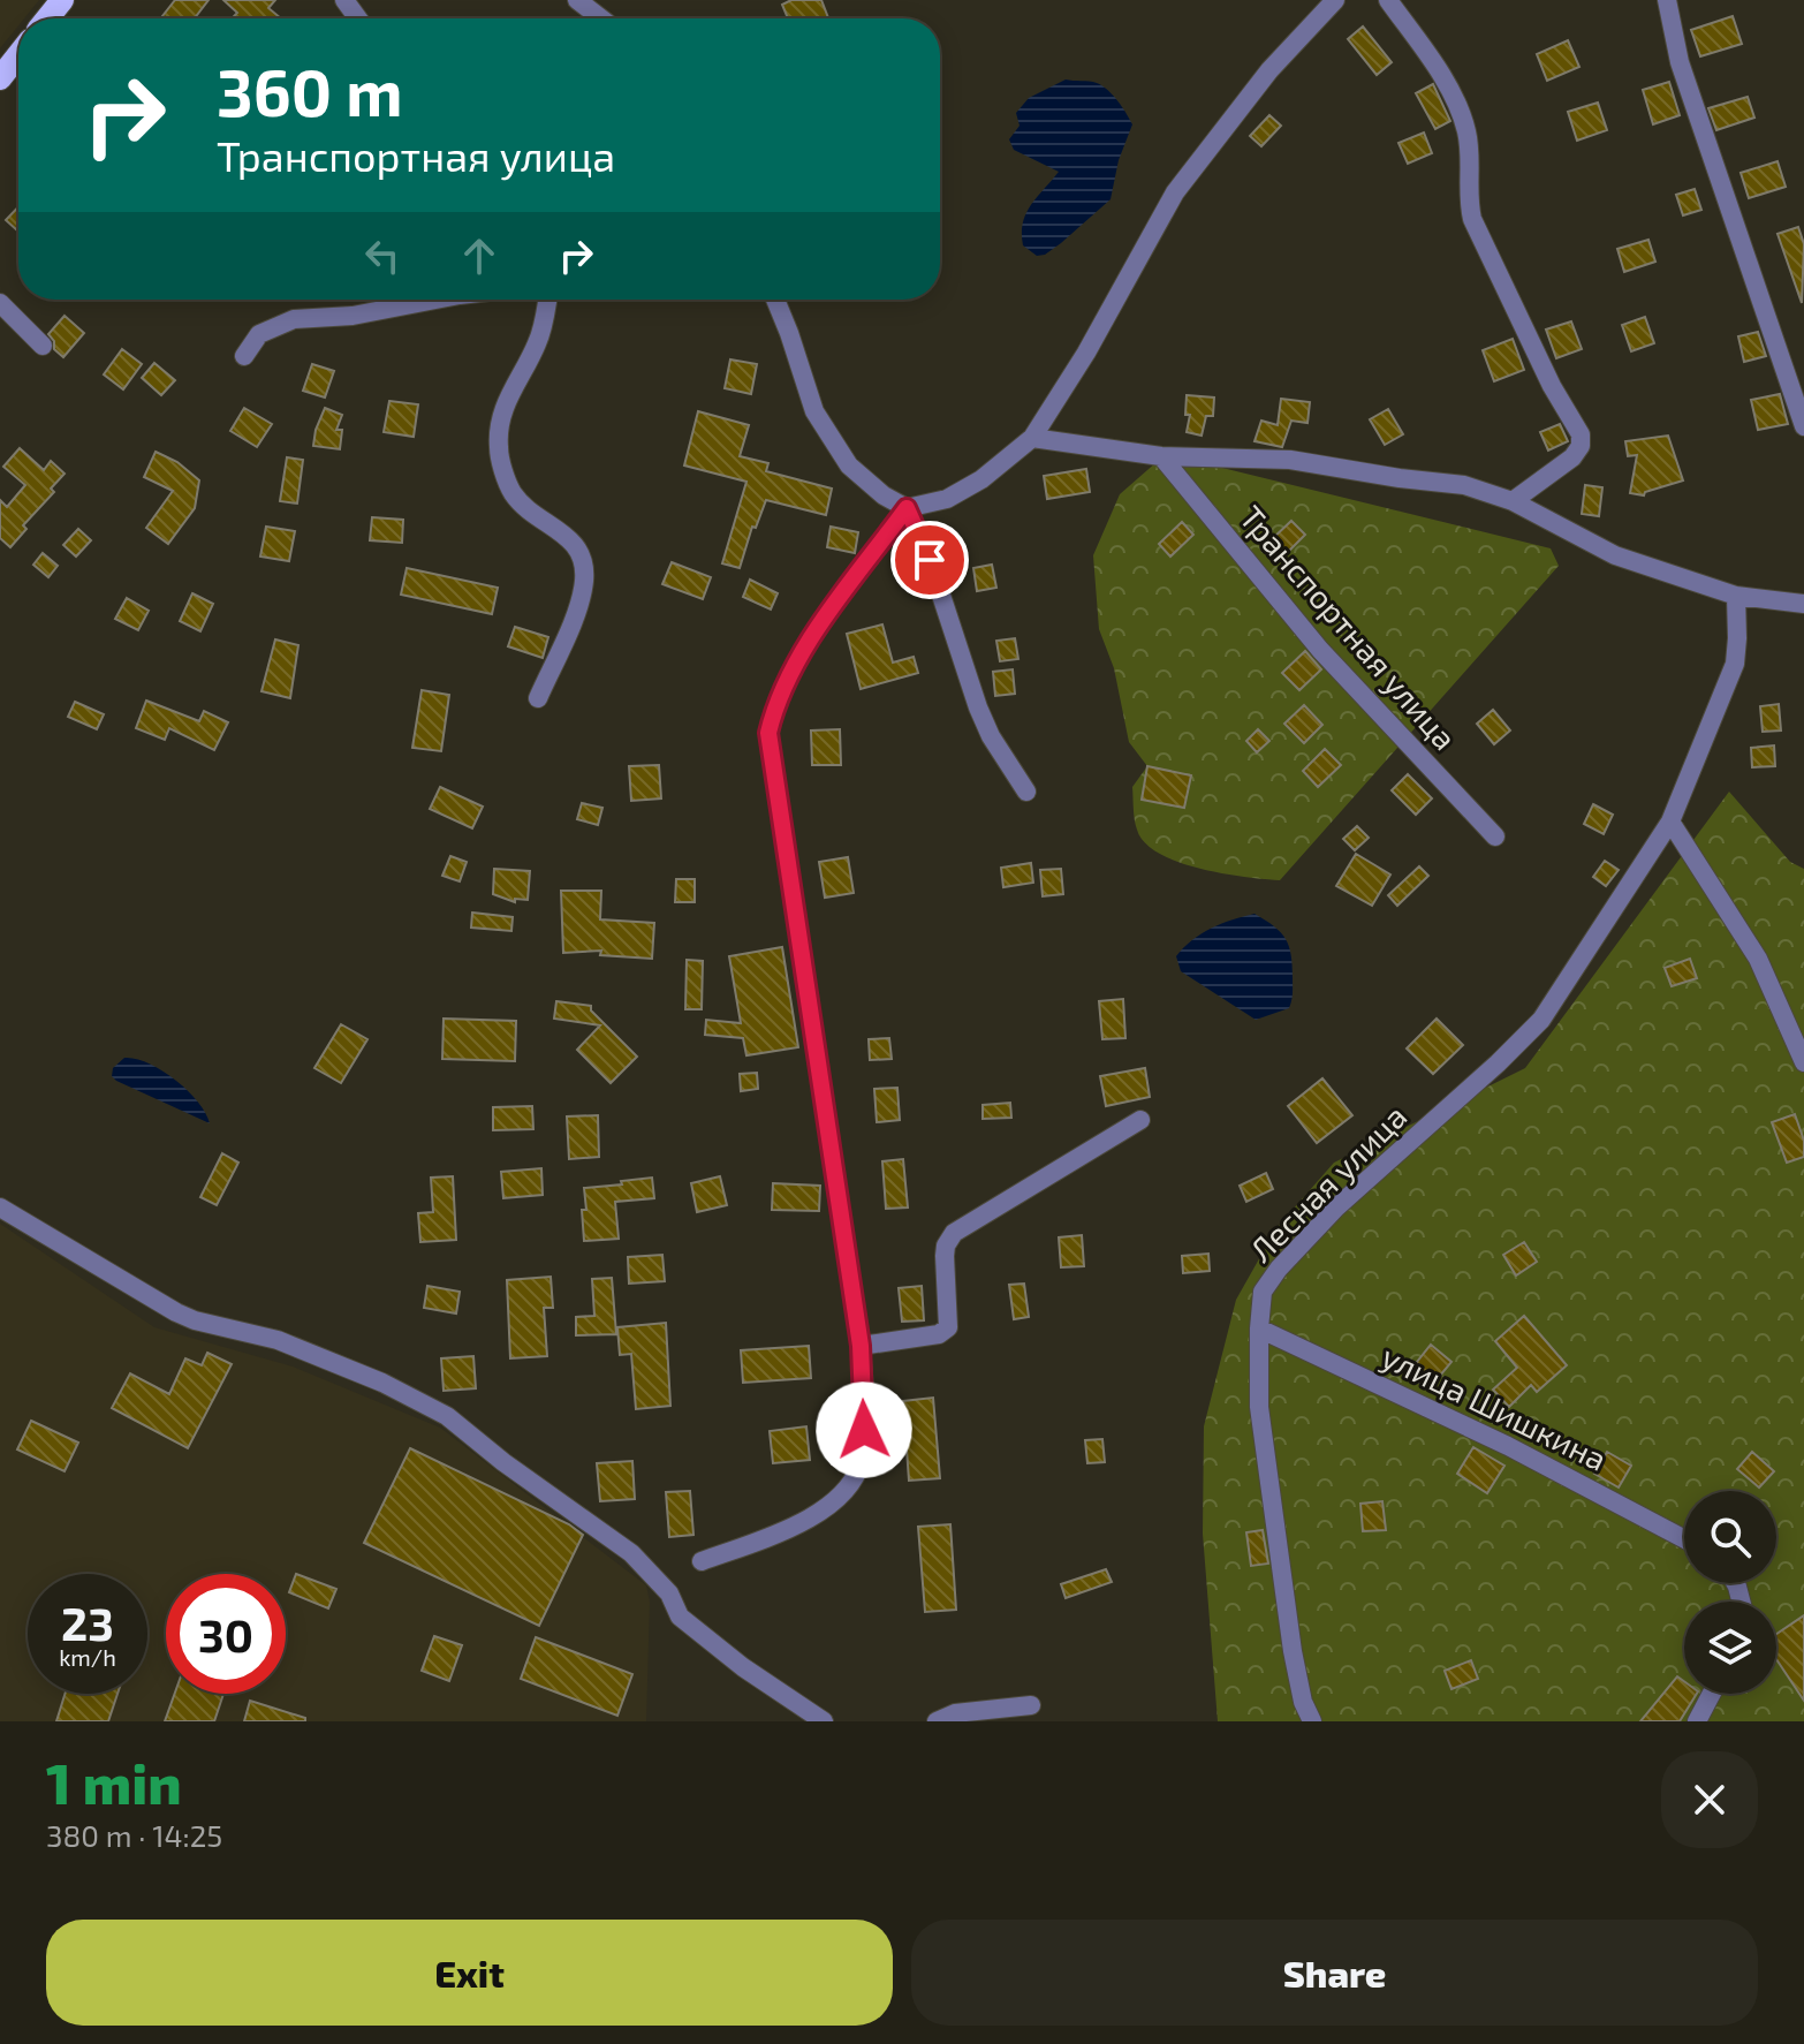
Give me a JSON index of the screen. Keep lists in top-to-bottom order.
{
  "streets": {
    "street": ["Транспортная улица", "Лесная улица", "улица Шишкина"]
  },
  "crossings": [
    ["Лесная улица", "улица Шишкина"]
  ],
  "page": {
    "turn": ["360 m", "Транспортная улица"],
    "speed": "23 km/h",
    "limit": "30",
    "heading": ["1 min", "380 m · 14:25"],
    "buttons": ["Exit", "Share"]
  }
}
